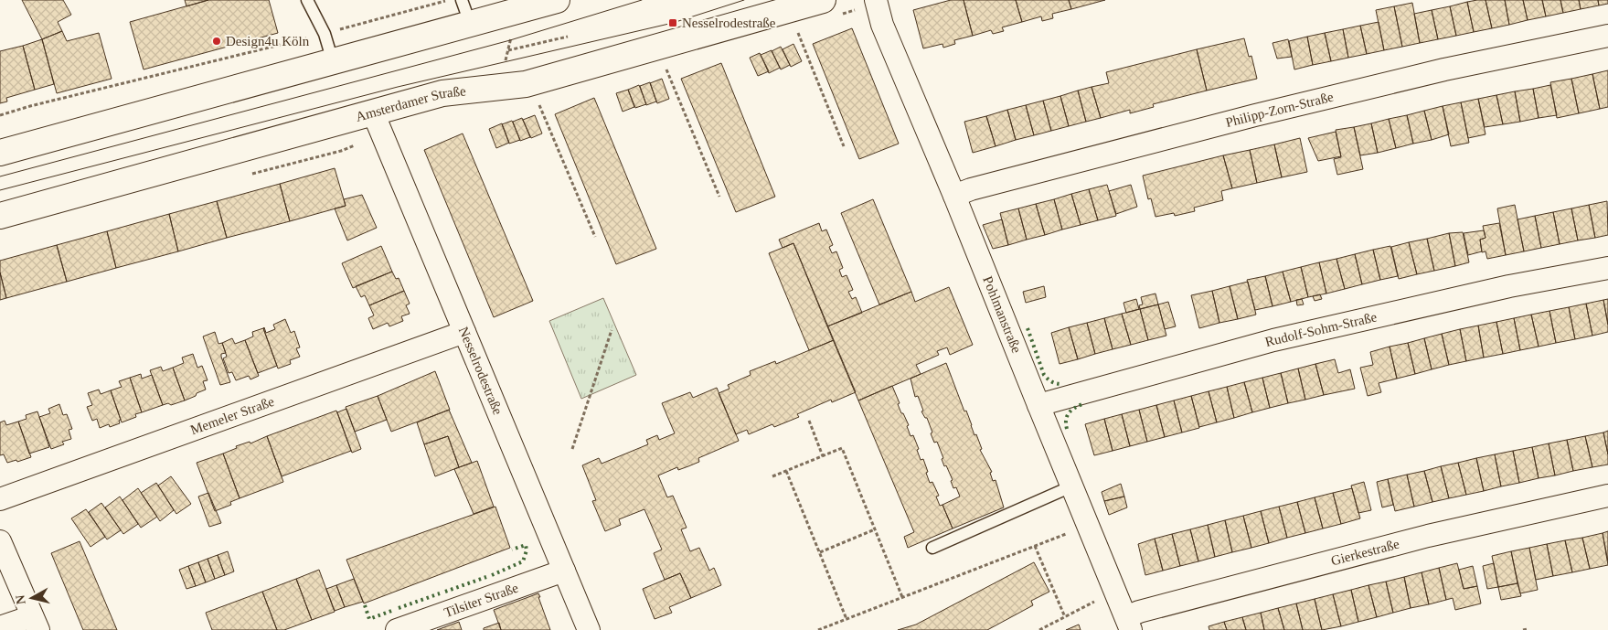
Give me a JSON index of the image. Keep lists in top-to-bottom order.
{
  "streets": {
    "main road": ["Amsterdamer Straße"],
    "street": [
      "Philipp-Zorn-Straße",
      "Pohlmanstraße",
      "Rudolf-Sohm-Straße",
      "Nesselrodestraße",
      "Memeler Straße",
      "Gierkestraße",
      "Tilsiter Straße"
    ]
  },
  "crossings": [
    ["Amsterdamer Straße", "Nesselrodestraße"],
    ["Philipp-Zorn-Straße", "Pohlmanstraße"],
    ["Pohlmanstraße", "Rudolf-Sohm-Straße"],
    ["Pohlmanstraße", "Gierkestraße"],
    ["Nesselrodestraße", "Memeler Straße"],
    ["Nesselrodestraße", "Tilsiter Straße"]
  ],
  "places": {
    "transit": ["Nesselrodestraße"],
    "other": ["Design4u Köln"]
  },
  "north": "left"
}
